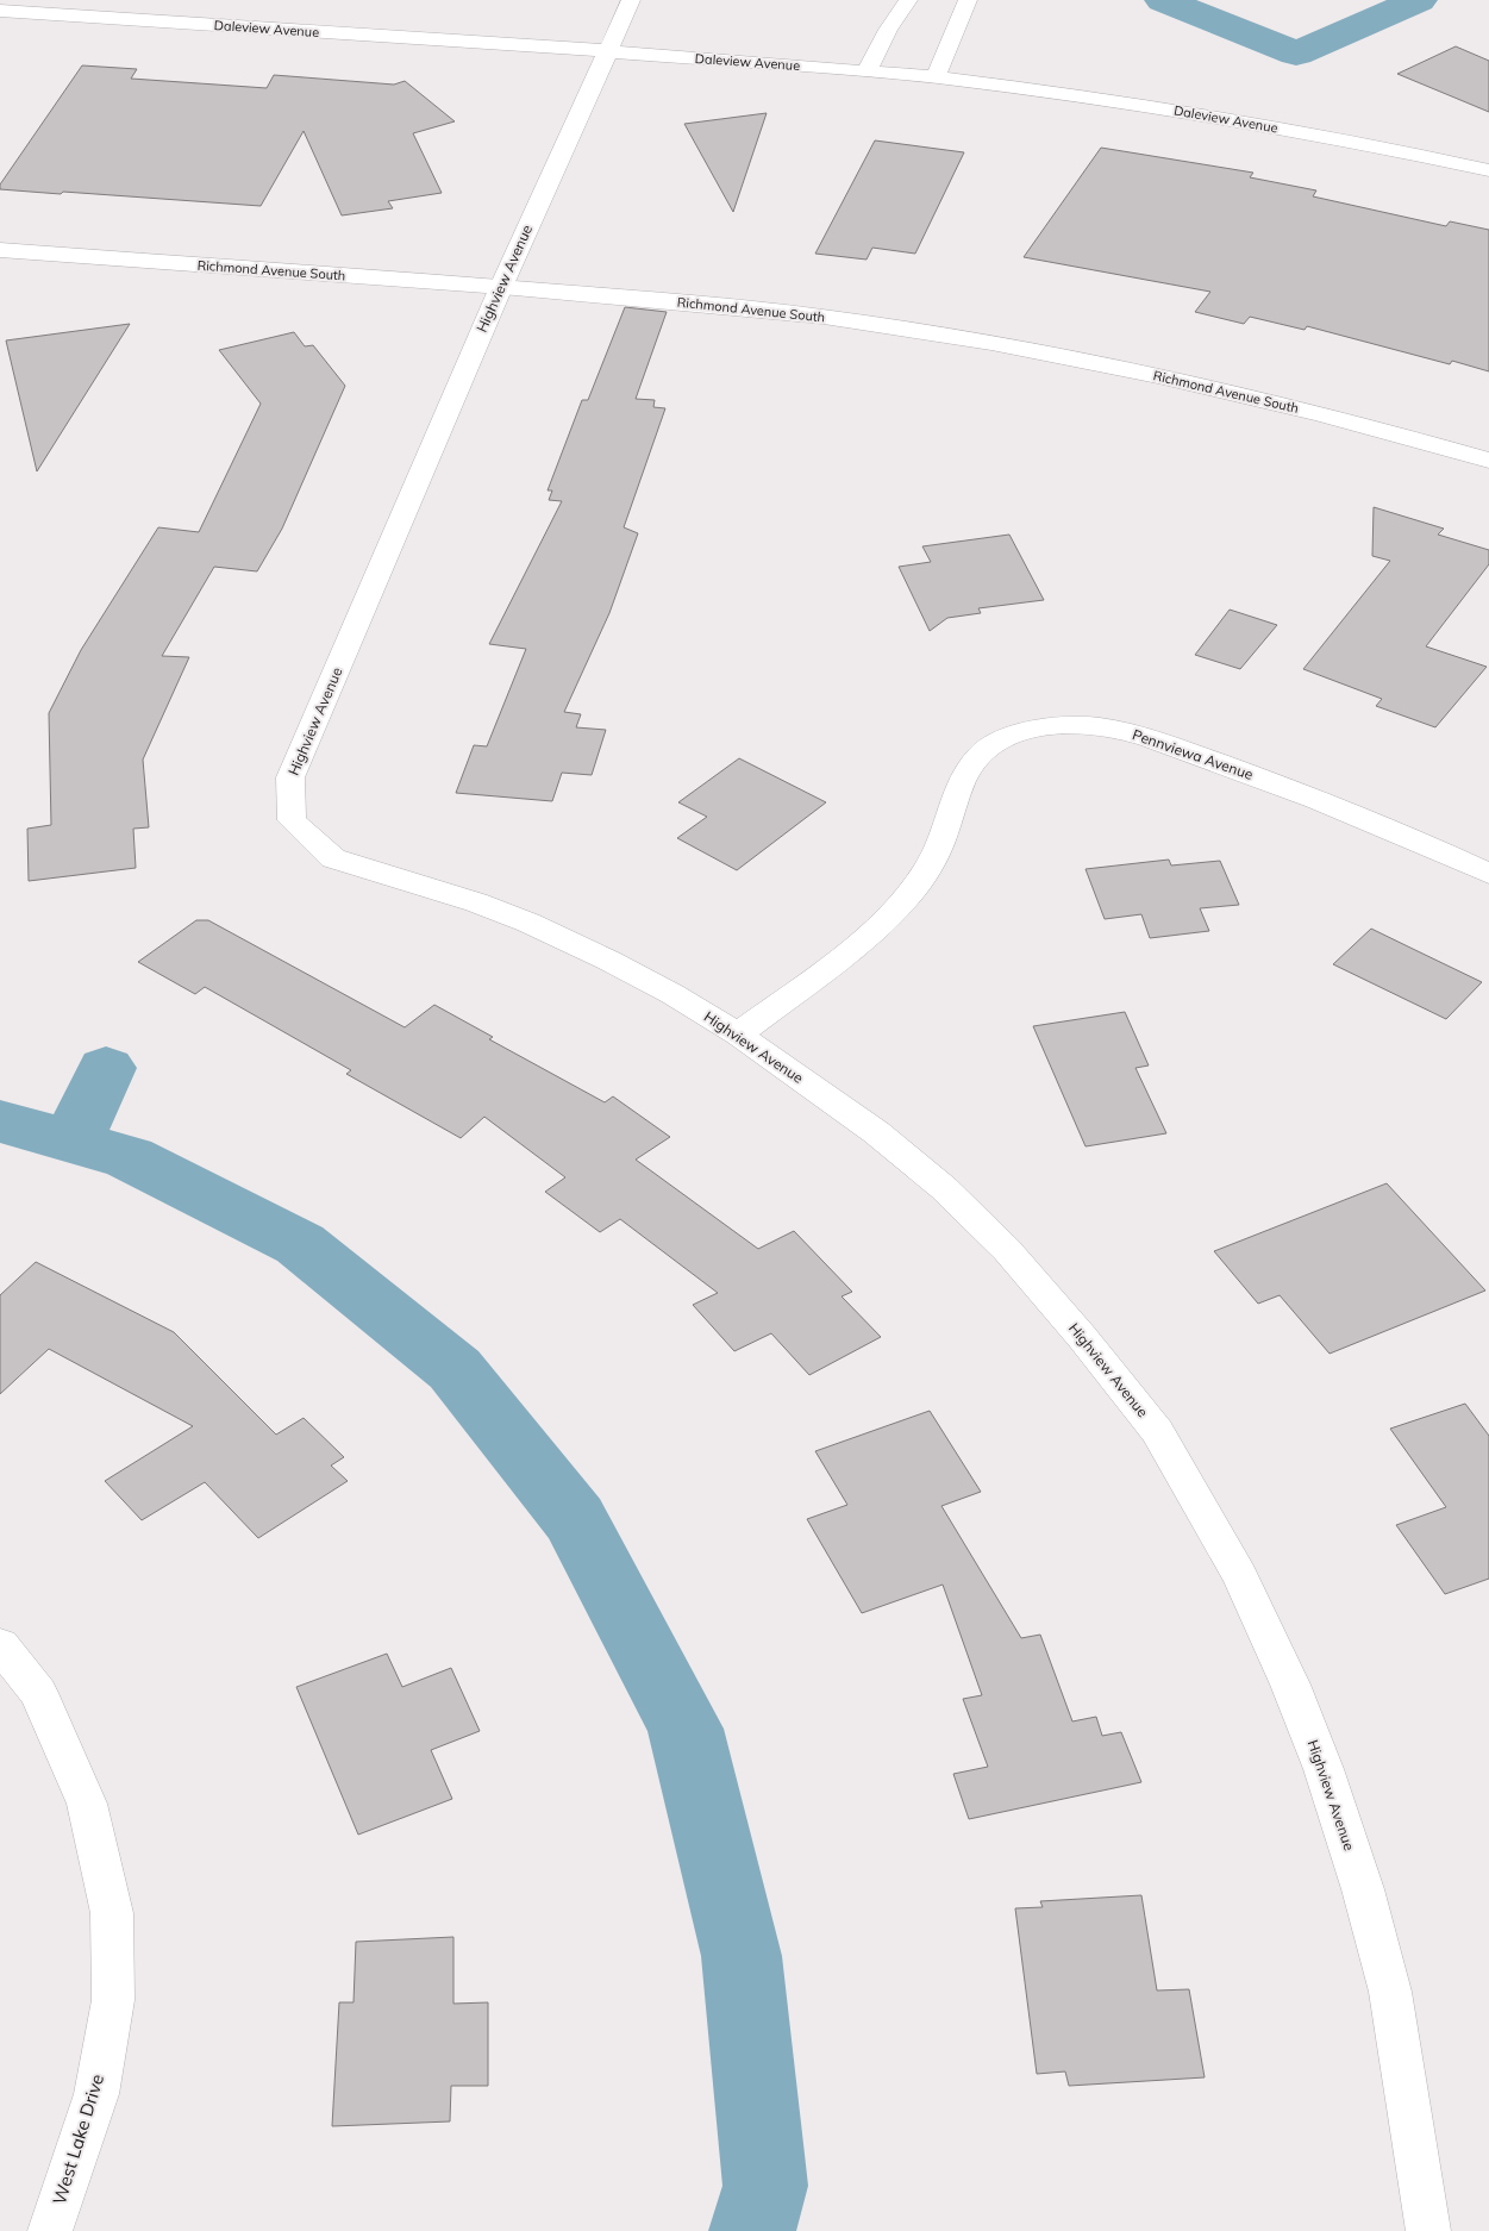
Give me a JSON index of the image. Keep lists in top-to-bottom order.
{
  "streets": {
    "street": [
      "Daleview Avenue",
      "Richmond Avenue South",
      "Highview Avenue",
      "Pennviewa Avenue",
      "West Lake Drive"
    ]
  },
  "crossings": [
    ["Daleview Avenue", "Highview Avenue"],
    ["Richmond Avenue South", "Highview Avenue"],
    ["Highview Avenue", "Pennviewa Avenue"]
  ]
}
